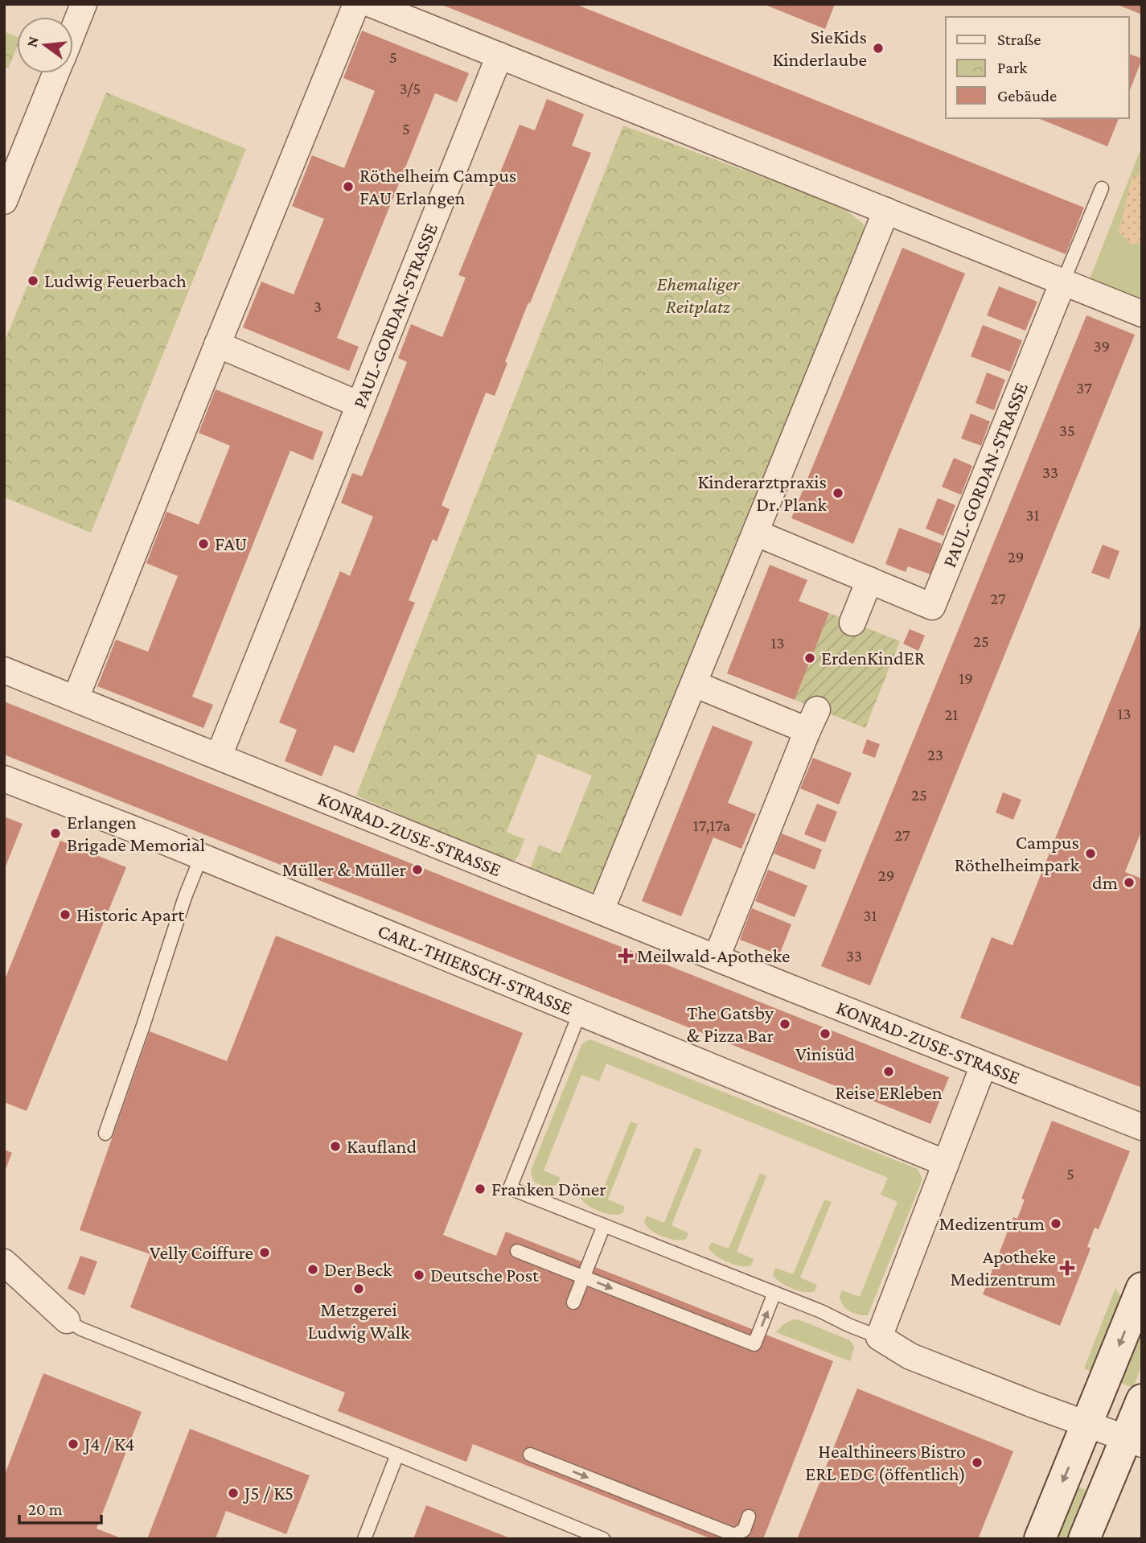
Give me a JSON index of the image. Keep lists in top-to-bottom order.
{
  "streets": {
    "street": ["PAUL-GORDAN-STRASSE", "KONRAD-ZUSE-STRASSE", "CARL-THIERSCH-STRASSE"]
  },
  "parks": ["Ehemaliger Reitplatz"],
  "places": {
    "other": [
      "SieKids Kinderlaube",
      "Röthelheim Campus FAU Erlangen",
      "Ludwig Feuerbach",
      "Kinderarztpraxis Dr. Plank",
      "FAU",
      "ErdenKindER",
      "Erlangen Brigade Memorial",
      "Campus Röthelheimpark",
      "Müller & Müller",
      "dm",
      "Historic Apart",
      "The Gatsby & Pizza Bar",
      "Vinisüd",
      "Reise ERleben",
      "Kaufland",
      "Franken Döner",
      "Medizentrum",
      "Velly Coiffure",
      "Der Beck",
      "Deutsche Post",
      "Metzgerei Ludwig Walk",
      "J4 / K4",
      "Healthineers Bistro ERL EDC (öffentlich)",
      "J5 / K5"
    ],
    "health": ["Meilwald-Apotheke", "Apotheke Medizentrum"]
  },
  "house_numbers": [
    "5",
    "3/5",
    "5",
    "3",
    "39",
    "37",
    "35",
    "33",
    "31",
    "29",
    "27",
    "25",
    "13",
    "19",
    "13",
    "21",
    "23",
    "25",
    "17,17a",
    "27",
    "29",
    "31",
    "33",
    "5"
  ],
  "legend": ["Straße", "Park", "Gebäude"],
  "scale_bar": "20 m",
  "north": "left"
}
